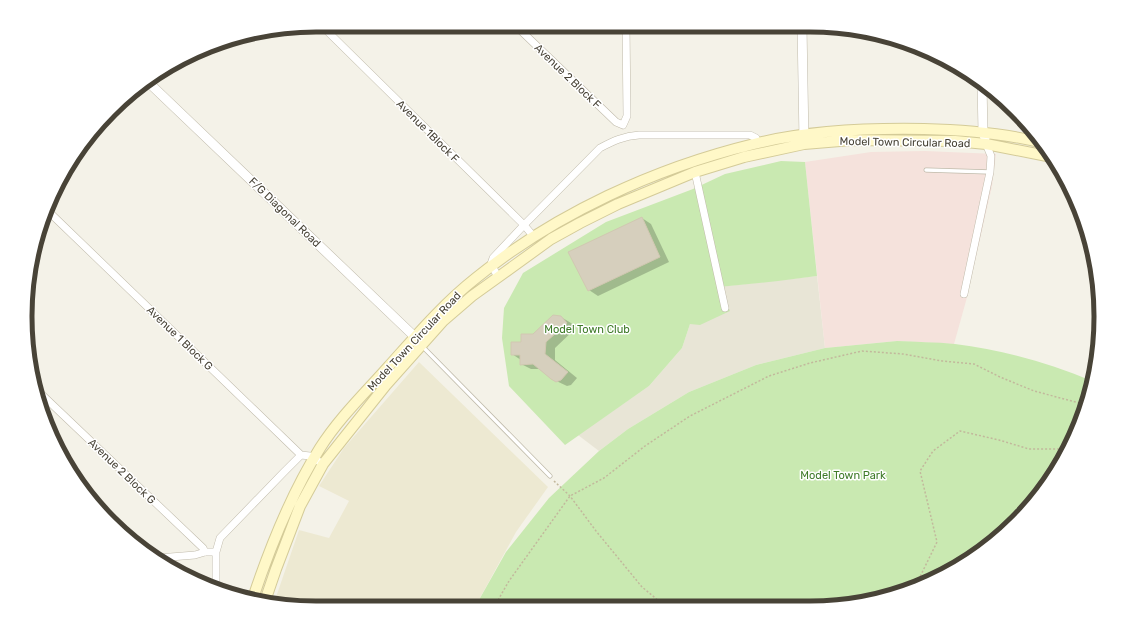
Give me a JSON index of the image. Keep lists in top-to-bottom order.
{
  "streets": {
    "main road": ["Model Town Circular Road"],
    "street": [
      "Avenue 2 Block F",
      "Avenue 1Block F",
      "F/G Diagonal Road",
      "Avenue 1 Block G",
      "Avenue 2 Block G"
    ]
  },
  "crossings": [
    ["Avenue 1Block F", "Model Town Circular Road"],
    ["Model Town Circular Road", "F/G Diagonal Road"]
  ],
  "parks": ["Model Town Club", "Model Town Park"]
}
